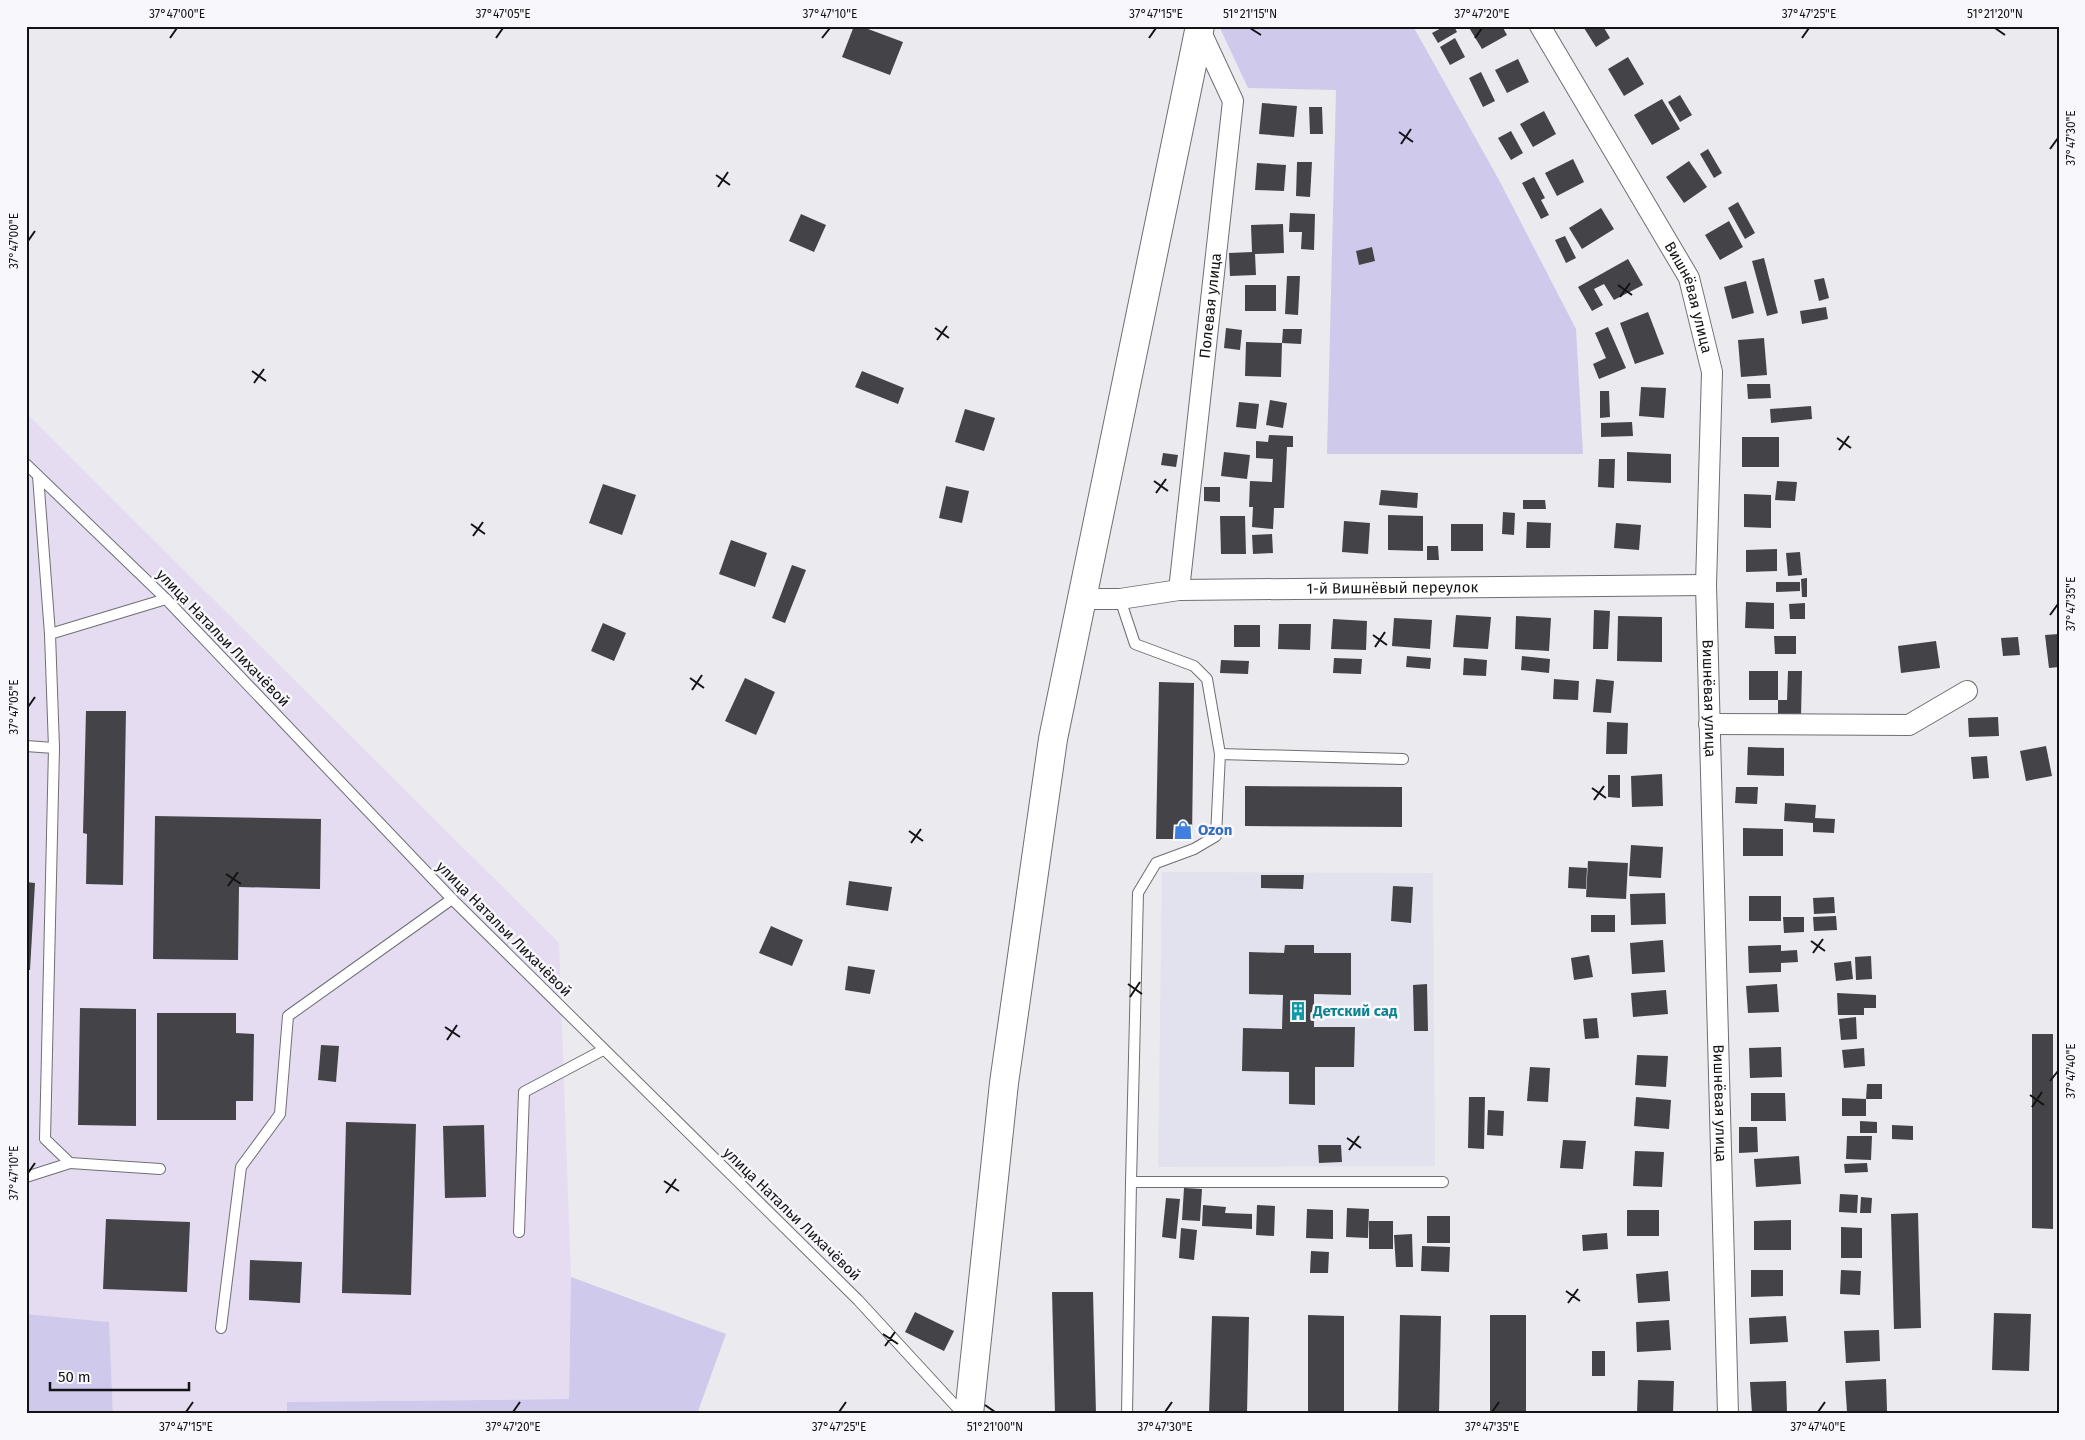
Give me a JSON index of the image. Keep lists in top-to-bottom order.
{
  "streets": {
    "street": ["Вишнёвая улица", "Полевая улица", "1-й Вишнёвый переулок"],
    "lane": ["улица Натальи Лихачёвой"]
  },
  "crossings": [
    ["Вишнёвая улица", "1-й Вишнёвый переулок"],
    ["Полевая улица", "1-й Вишнёвый переулок"]
  ],
  "places": {
    "shop": ["Ozon"],
    "building": ["Детский сад"]
  },
  "scale_bar": "50 m",
  "coordinates": [
    "37°47'00\"E",
    "37°47'05\"E",
    "37°47'10\"E",
    "37°47'15\"E",
    "51°21'15\"N",
    "37°47'20\"E",
    "37°47'25\"E",
    "51°21'20\"N",
    "37°47'30\"E",
    "37°47'35\"E",
    "37°47'40\"E",
    "51°21'00\"N"
  ]
}
